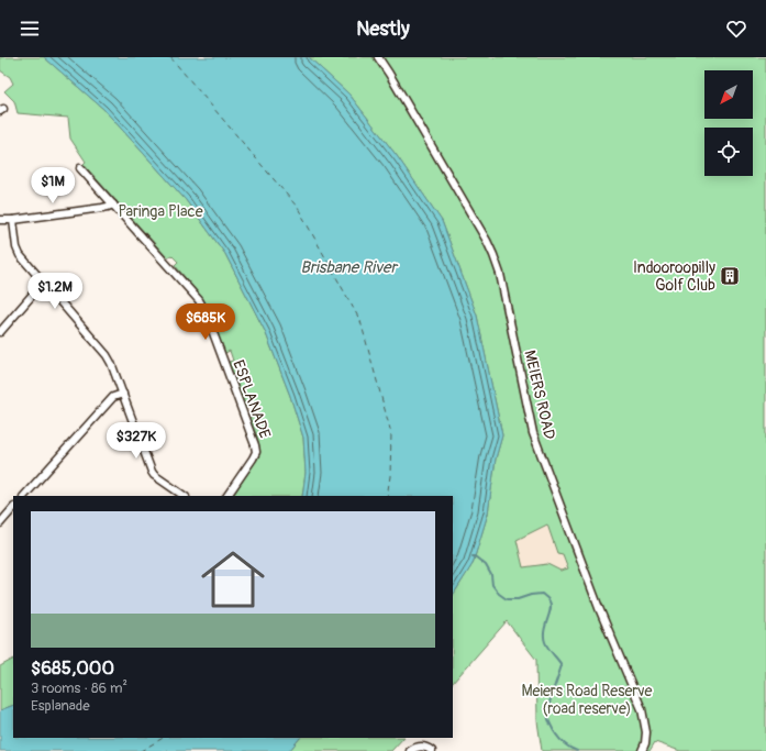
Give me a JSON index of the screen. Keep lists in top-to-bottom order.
{
  "streets": {
    "street": ["MEIERS ROAD", "ESPLANADE"]
  },
  "water": ["Brisbane River"],
  "parks": ["Paringa Place", "Meiers Road Reserve (road reserve)"],
  "places": {
    "building": ["Indooroopilly Golf Club"]
  },
  "north": "bottom left",
  "page": {
    "header": "Nestly",
    "price": [
      "$1M",
      "$1.2M",
      "$685K",
      "$327K"
    ],
    "list": [
      {
        "name": "$685,000",
        "note": "3 rooms · 86 m² · Esplanade"
      }
    ]
  }
}
